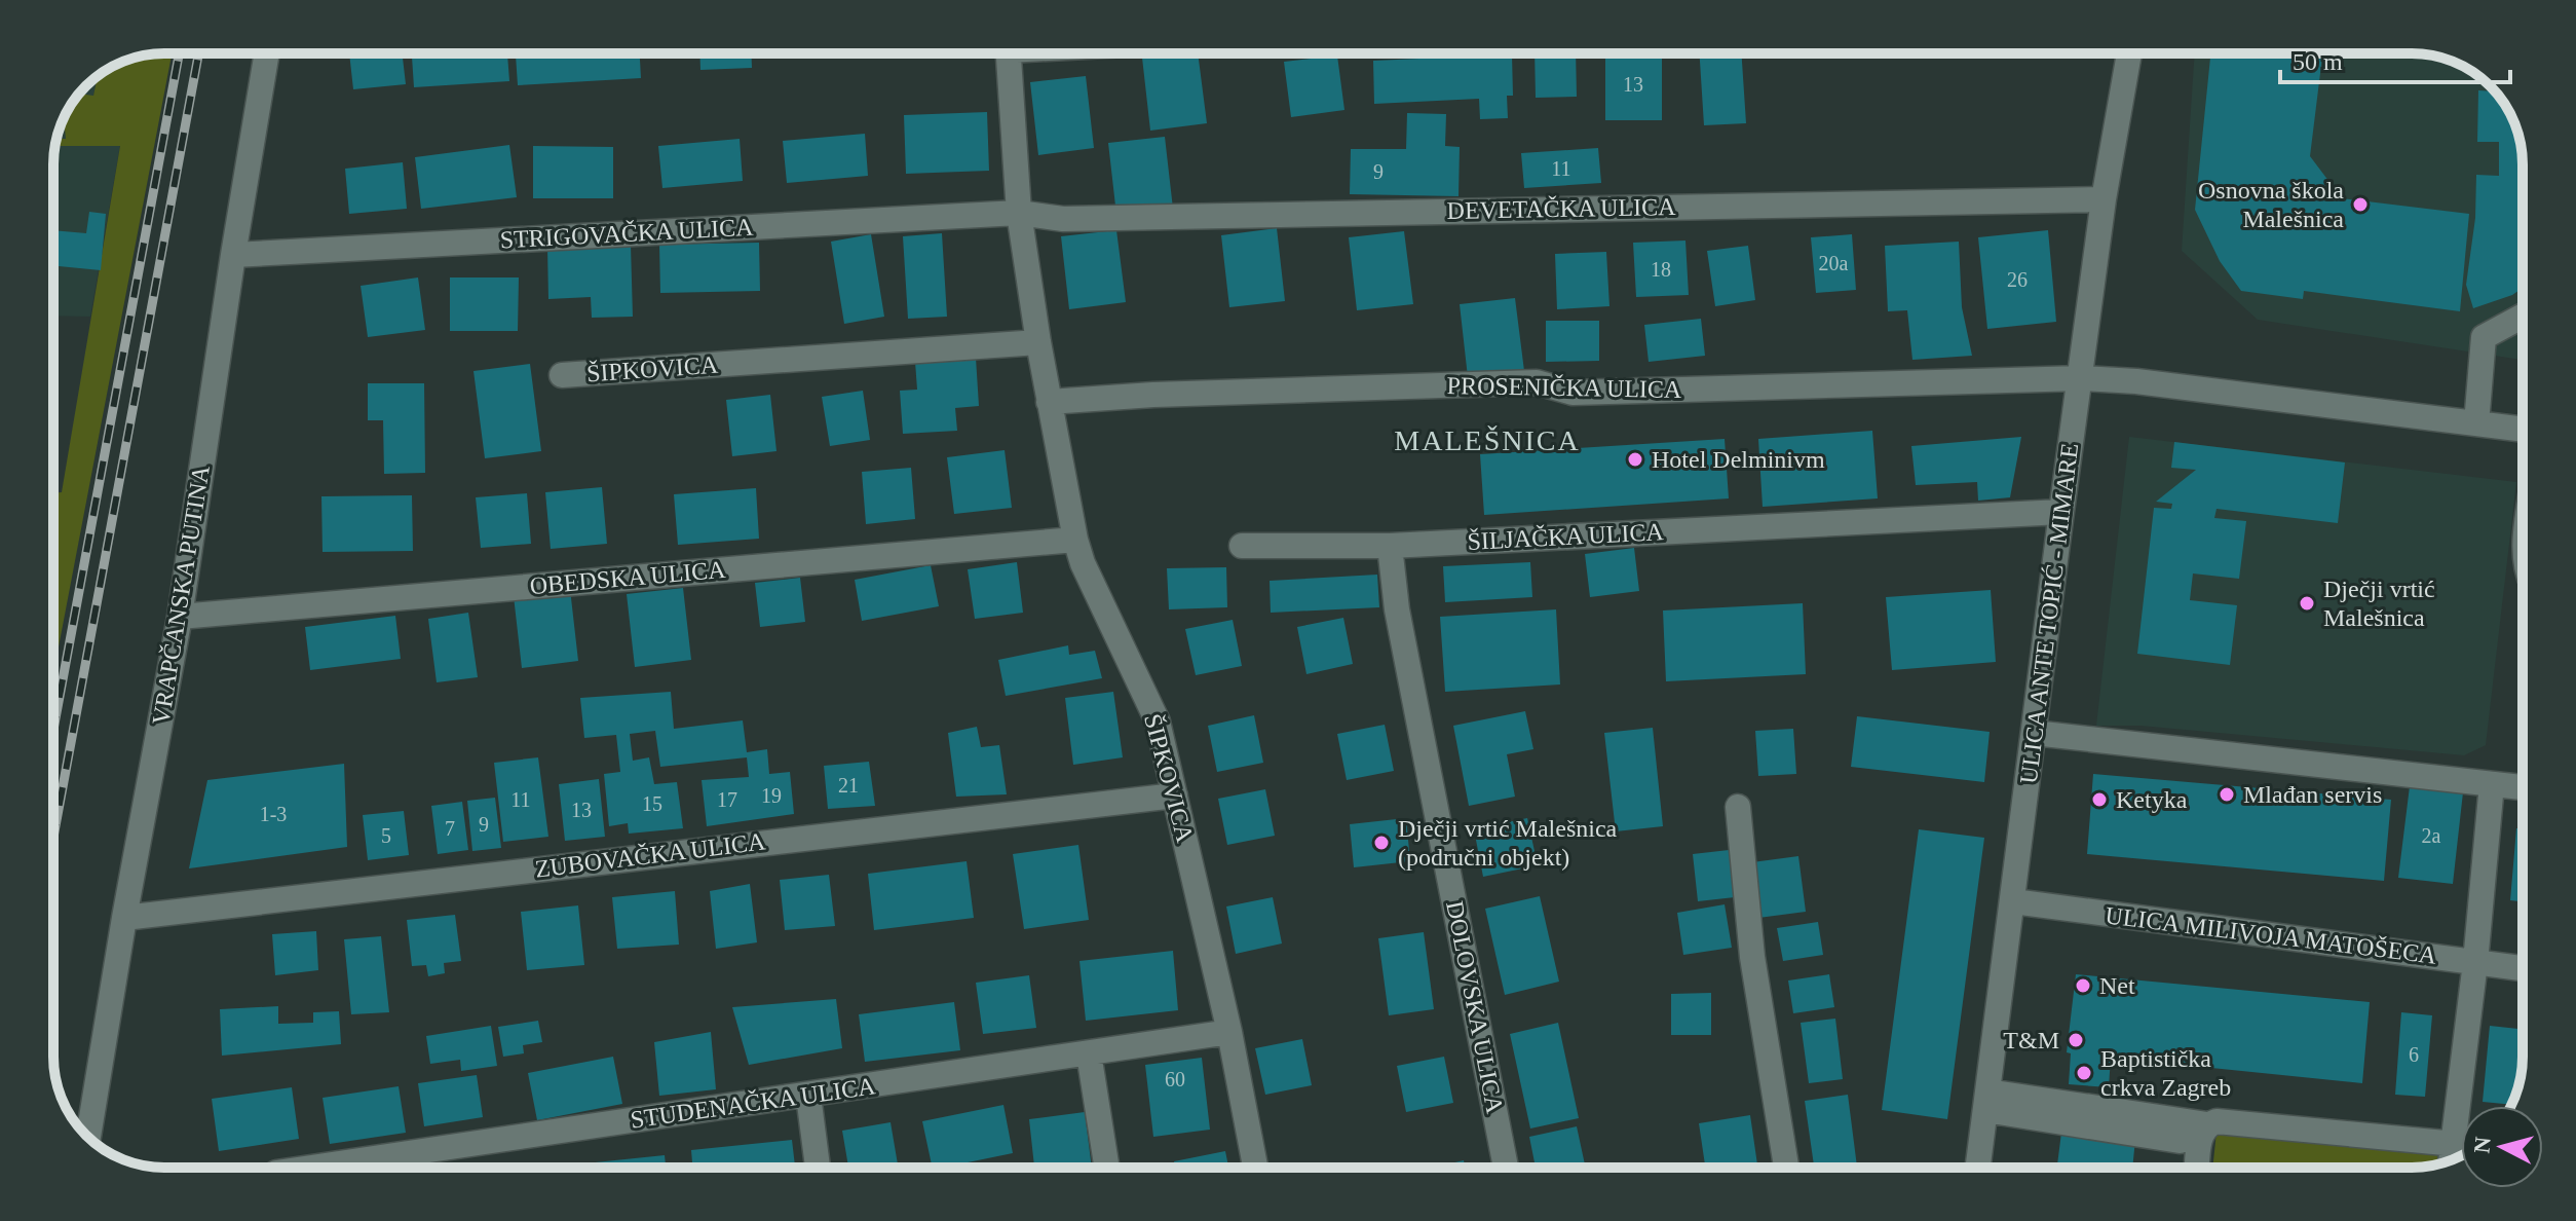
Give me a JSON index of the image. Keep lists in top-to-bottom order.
{
  "streets": {
    "street": [
      "DEVETAČKA ULICA",
      "STRIGOVAČKA ULICA",
      "ŠIPKOVICA",
      "PROSENIČKA ULICA",
      "ŠILJAČKA ULICA",
      "OBEDSKA ULICA",
      "VRAPČANSKA PUTINA",
      "ULICA ANTE TOPIĆ - MIMARE",
      "ZUBOVAČKA ULICA",
      "ULICA MILIVOJA MATOŠECA",
      "DOLOVSKA ULICA",
      "STUDENAČKA ULICA"
    ]
  },
  "crossings": [
    ["DEVETAČKA ULICA", "STRIGOVAČKA ULICA"],
    ["DEVETAČKA ULICA", "ŠIPKOVICA"],
    ["DEVETAČKA ULICA", "ULICA ANTE TOPIĆ - MIMARE"],
    ["STRIGOVAČKA ULICA", "ŠIPKOVICA"],
    ["STRIGOVAČKA ULICA", "VRAPČANSKA PUTINA"],
    ["ŠIPKOVICA", "PROSENIČKA ULICA"],
    ["ŠIPKOVICA", "OBEDSKA ULICA"],
    ["ŠIPKOVICA", "ZUBOVAČKA ULICA"],
    ["ŠIPKOVICA", "STUDENAČKA ULICA"],
    ["PROSENIČKA ULICA", "ULICA ANTE TOPIĆ - MIMARE"],
    ["ŠILJAČKA ULICA", "ULICA ANTE TOPIĆ - MIMARE"],
    ["ŠILJAČKA ULICA", "DOLOVSKA ULICA"],
    ["OBEDSKA ULICA", "VRAPČANSKA PUTINA"],
    ["VRAPČANSKA PUTINA", "ZUBOVAČKA ULICA"],
    ["ULICA ANTE TOPIĆ - MIMARE", "ULICA MILIVOJA MATOŠECA"]
  ],
  "districts": ["MALEŠNICA"],
  "places": [
    "Osnovna škola Malešnica",
    "Hotel Delminivm",
    "Dječji vrtić Malešnica",
    "Mlađan servis",
    "Ketyka",
    "Dječji vrtić Malešnica (područni objekt)",
    "Net",
    "T&M",
    "Baptistička crkva Zagreb"
  ],
  "house_numbers": [
    "13",
    "11",
    "9",
    "20a",
    "18",
    "26",
    "21",
    "19",
    "11",
    "17",
    "15",
    "13",
    "1-3",
    "9",
    "7",
    "5",
    "2a",
    "6",
    "60"
  ],
  "scale_bar": "50 m",
  "north": "left"
}
